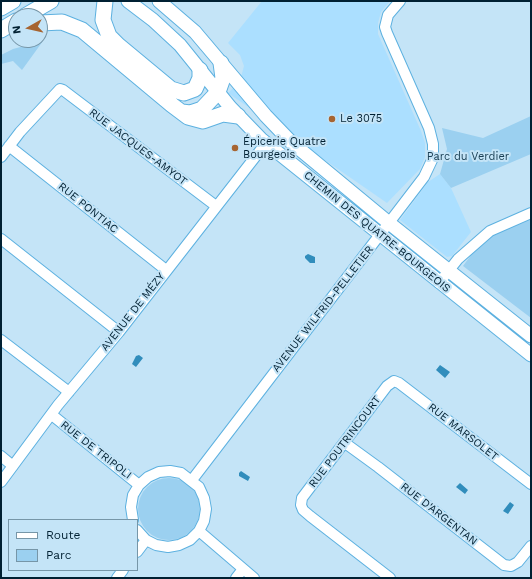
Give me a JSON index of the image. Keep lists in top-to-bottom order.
{
  "streets": {
    "main road": ["CHEMIN DES QUATRE-BOURGEOIS"],
    "street": [
      "RUE JACQUES-AMYOT",
      "RUE PONTIAC",
      "AVENUE WILFRID-PELLETIER",
      "AVENUE DE MÉZY",
      "RUE MARSOLET",
      "RUE POUTRINCOURT",
      "RUE DE TRIPOLI",
      "RUE D'ARGENTAN"
    ]
  },
  "crossings": [
    ["RUE JACQUES-AMYOT", "RUE PONTIAC"],
    ["RUE JACQUES-AMYOT", "AVENUE DE MÉZY"],
    ["RUE PONTIAC", "AVENUE DE MÉZY"],
    ["CHEMIN DES QUATRE-BOURGEOIS", "AVENUE WILFRID-PELLETIER"],
    ["CHEMIN DES QUATRE-BOURGEOIS", "AVENUE DE MÉZY"],
    ["AVENUE DE MÉZY", "RUE DE TRIPOLI"],
    ["RUE MARSOLET", "RUE POUTRINCOURT"],
    ["RUE POUTRINCOURT", "RUE D'ARGENTAN"]
  ],
  "parks": ["Parc du Verdier"],
  "places": ["Le 3075", "Épicerie Quatre Bourgeois"],
  "legend": ["Route", "Parc"],
  "north": "left"
}
